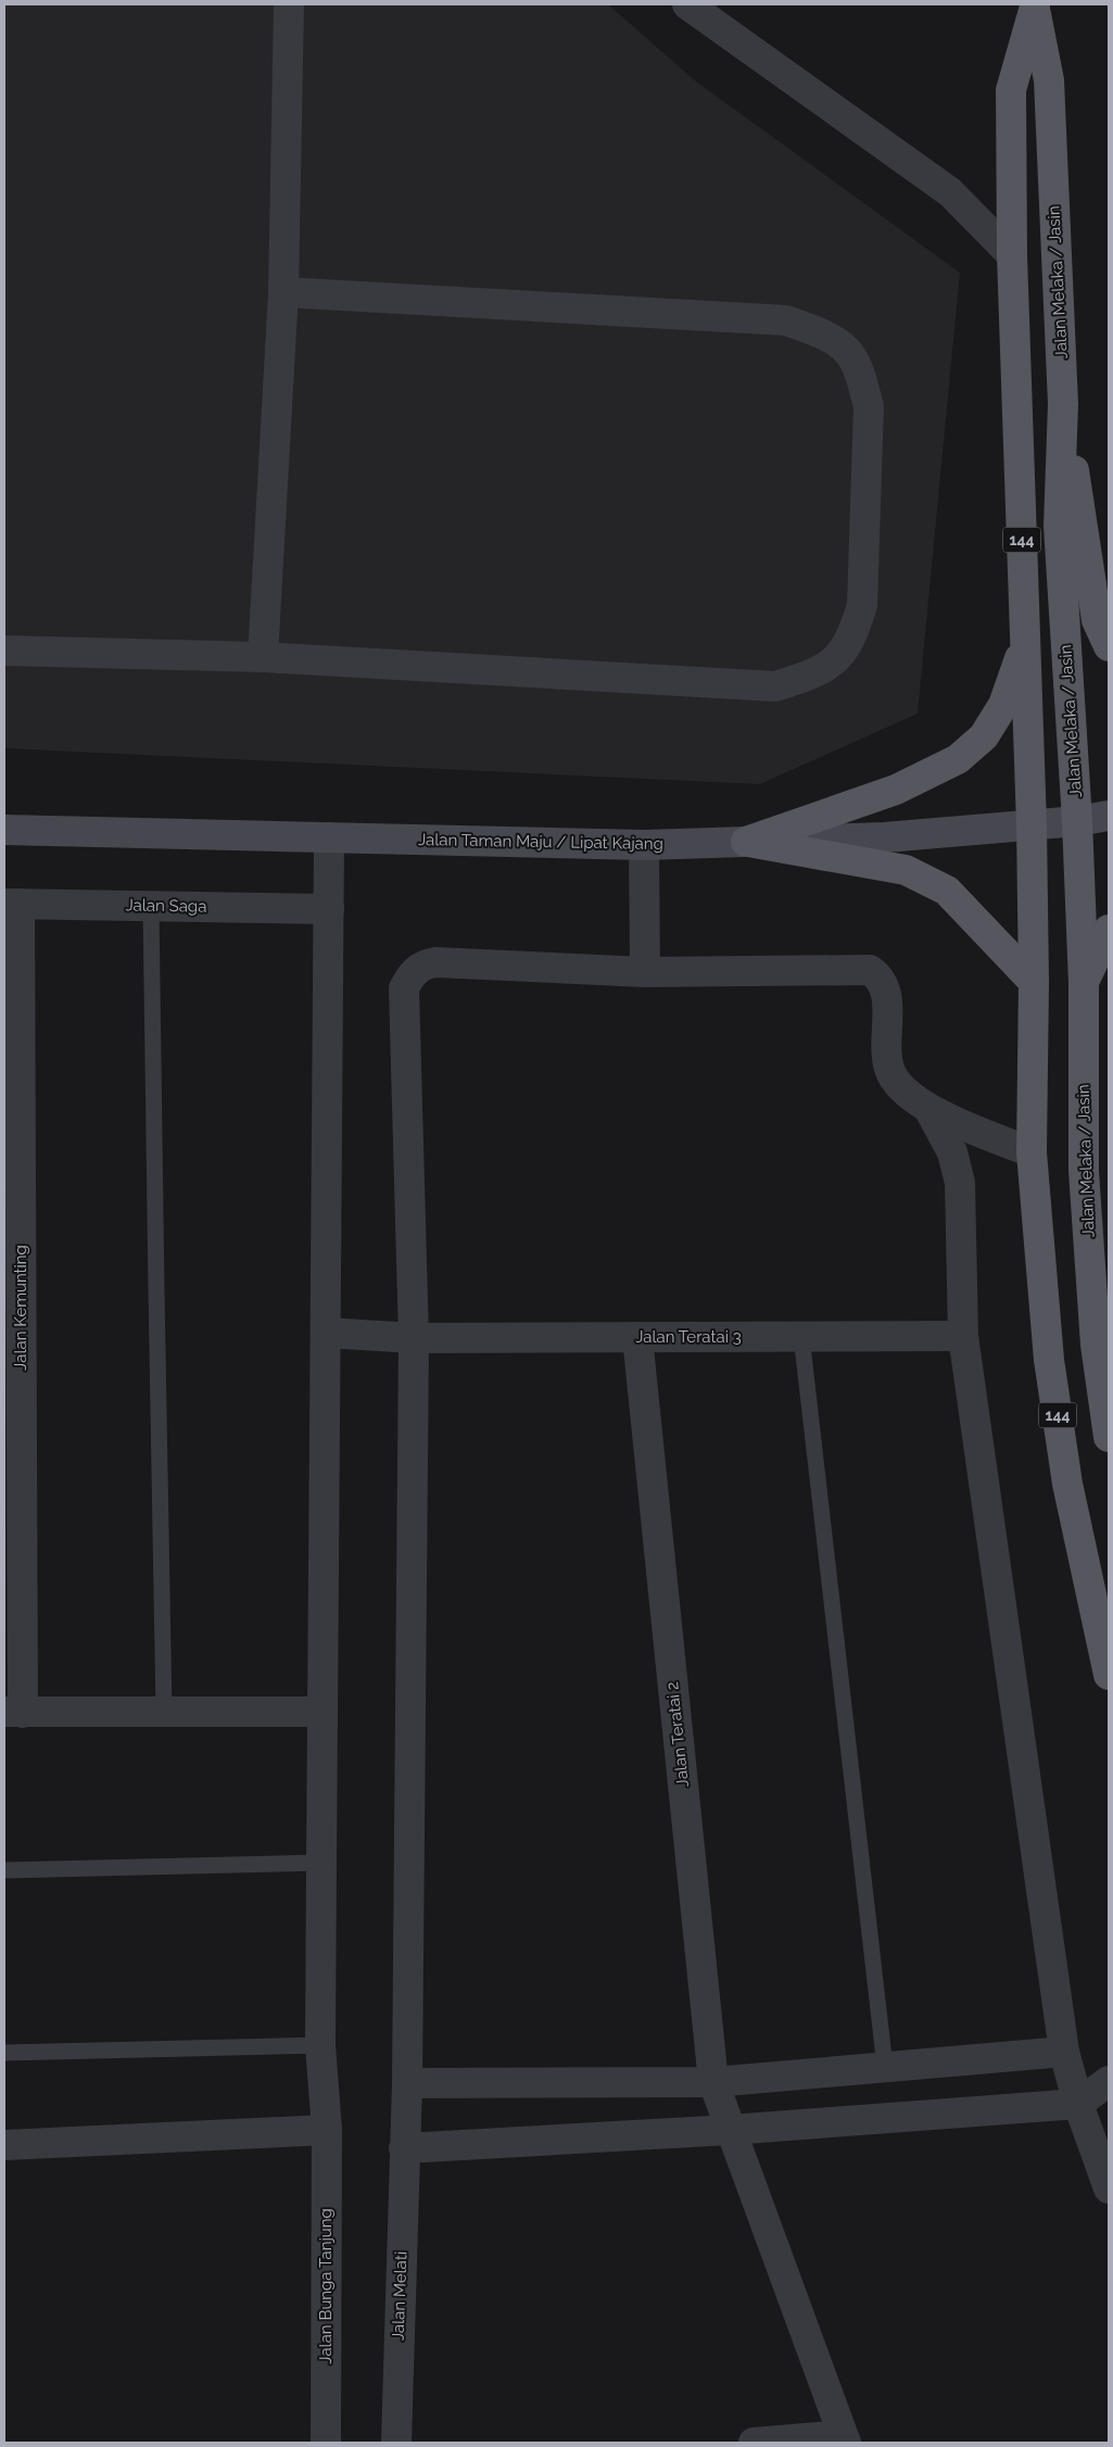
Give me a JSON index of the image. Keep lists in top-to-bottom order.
{
  "streets": {
    "main road": ["Jalan Melaka / Jasin", "144", "Jalan Taman Maju / Lipat Kajang"],
    "street": [
      "Jalan Saga",
      "Jalan Kemunting",
      "Jalan Teratai 3",
      "Jalan Teratai 2",
      "Jalan Bunga Tanjung",
      "Jalan Melati"
    ]
  },
  "crossings": [
    ["Jalan Melaka / Jasin", "144"],
    ["Jalan Melaka / Jasin", "Jalan Taman Maju / Lipat Kajang"],
    ["Jalan Taman Maju / Lipat Kajang", "Jalan Bunga Tanjung"],
    ["Jalan Saga", "Jalan Kemunting"],
    ["Jalan Saga", "Jalan Bunga Tanjung"],
    ["Jalan Teratai 3", "Jalan Teratai 2"],
    ["Jalan Teratai 3", "Jalan Bunga Tanjung"],
    ["Jalan Teratai 3", "Jalan Melati"]
  ]
}
